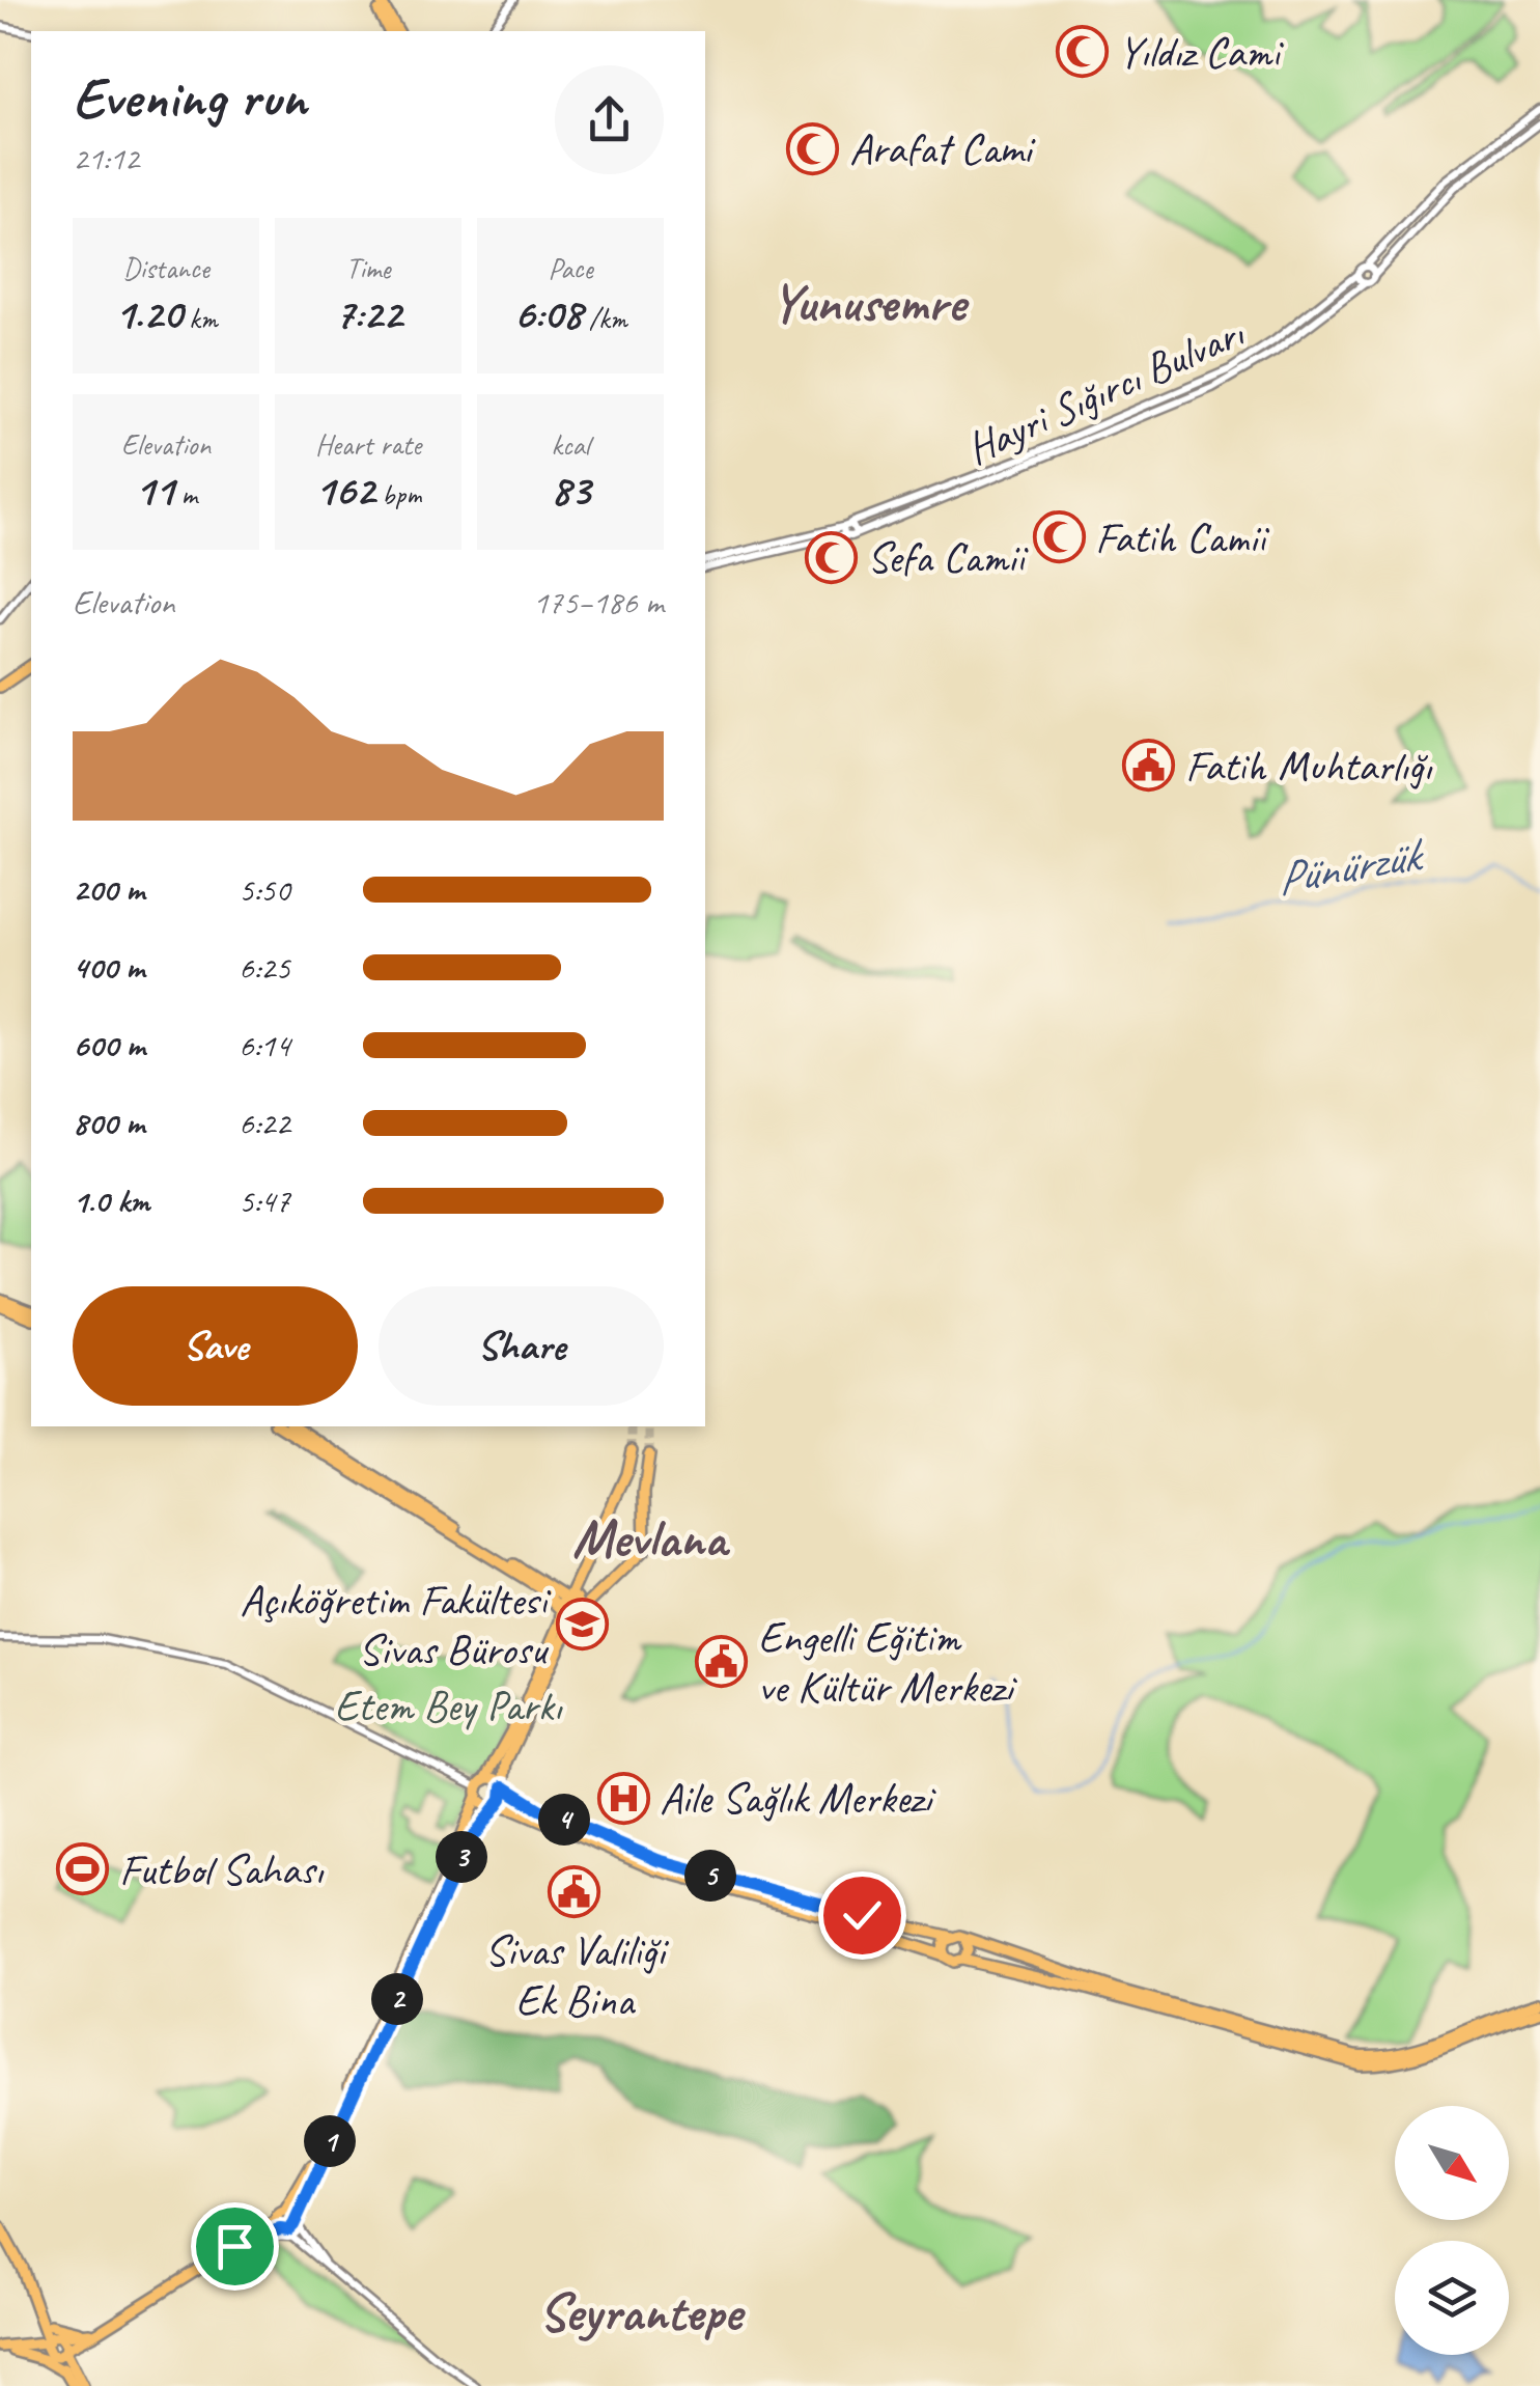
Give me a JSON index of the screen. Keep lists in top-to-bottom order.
{
  "streets": {
    "street": ["Hayri Sığırcı Bulvarı"]
  },
  "districts": ["Yunusemre", "Mevlana", "Seyrantepe"],
  "water": ["Pünürzük"],
  "parks": ["Etem Bey Parkı"],
  "places": {
    "mosque": [
      "Yıldız Cami",
      "Arafat Cami",
      "Fatih Camii",
      "Sefa Camii"
    ],
    "public building": ["Fatih Muhtarlığı", "Engelli Eğitim ve Kültür Merkezi", "Sivas Valiliği Ek Bina"],
    "school or university": ["Açıköğretim Fakültesi Sivas Bürosu"],
    "hospital": ["Aile Sağlık Merkezi"],
    "sports": ["Futbol Sahası"]
  },
  "north": "bottom right",
  "page": {
    "heading": ["Evening run", "21:12"],
    "stats": [
      ["Distance", "1.20 km"],
      ["Time", "7:22"],
      ["Pace", "6:08 /km"],
      ["Elevation", "11 m"],
      ["Heart rate", "162 bpm"],
      ["kcal", "83"]
    ],
    "chart": ["Elevation", "175–186 m"],
    "list": [
      {
        "name": "200 m",
        "note": "5:50"
      },
      {
        "name": "400 m",
        "note": "6:25"
      },
      {
        "name": "600 m",
        "note": "6:14"
      },
      {
        "name": "800 m",
        "note": "6:22"
      },
      {
        "name": "1.0 km",
        "note": "5:47"
      }
    ],
    "buttons": ["Save", "Share"],
    "pins": [
      "4",
      "3",
      "5",
      "2",
      "1"
    ]
  }
}
